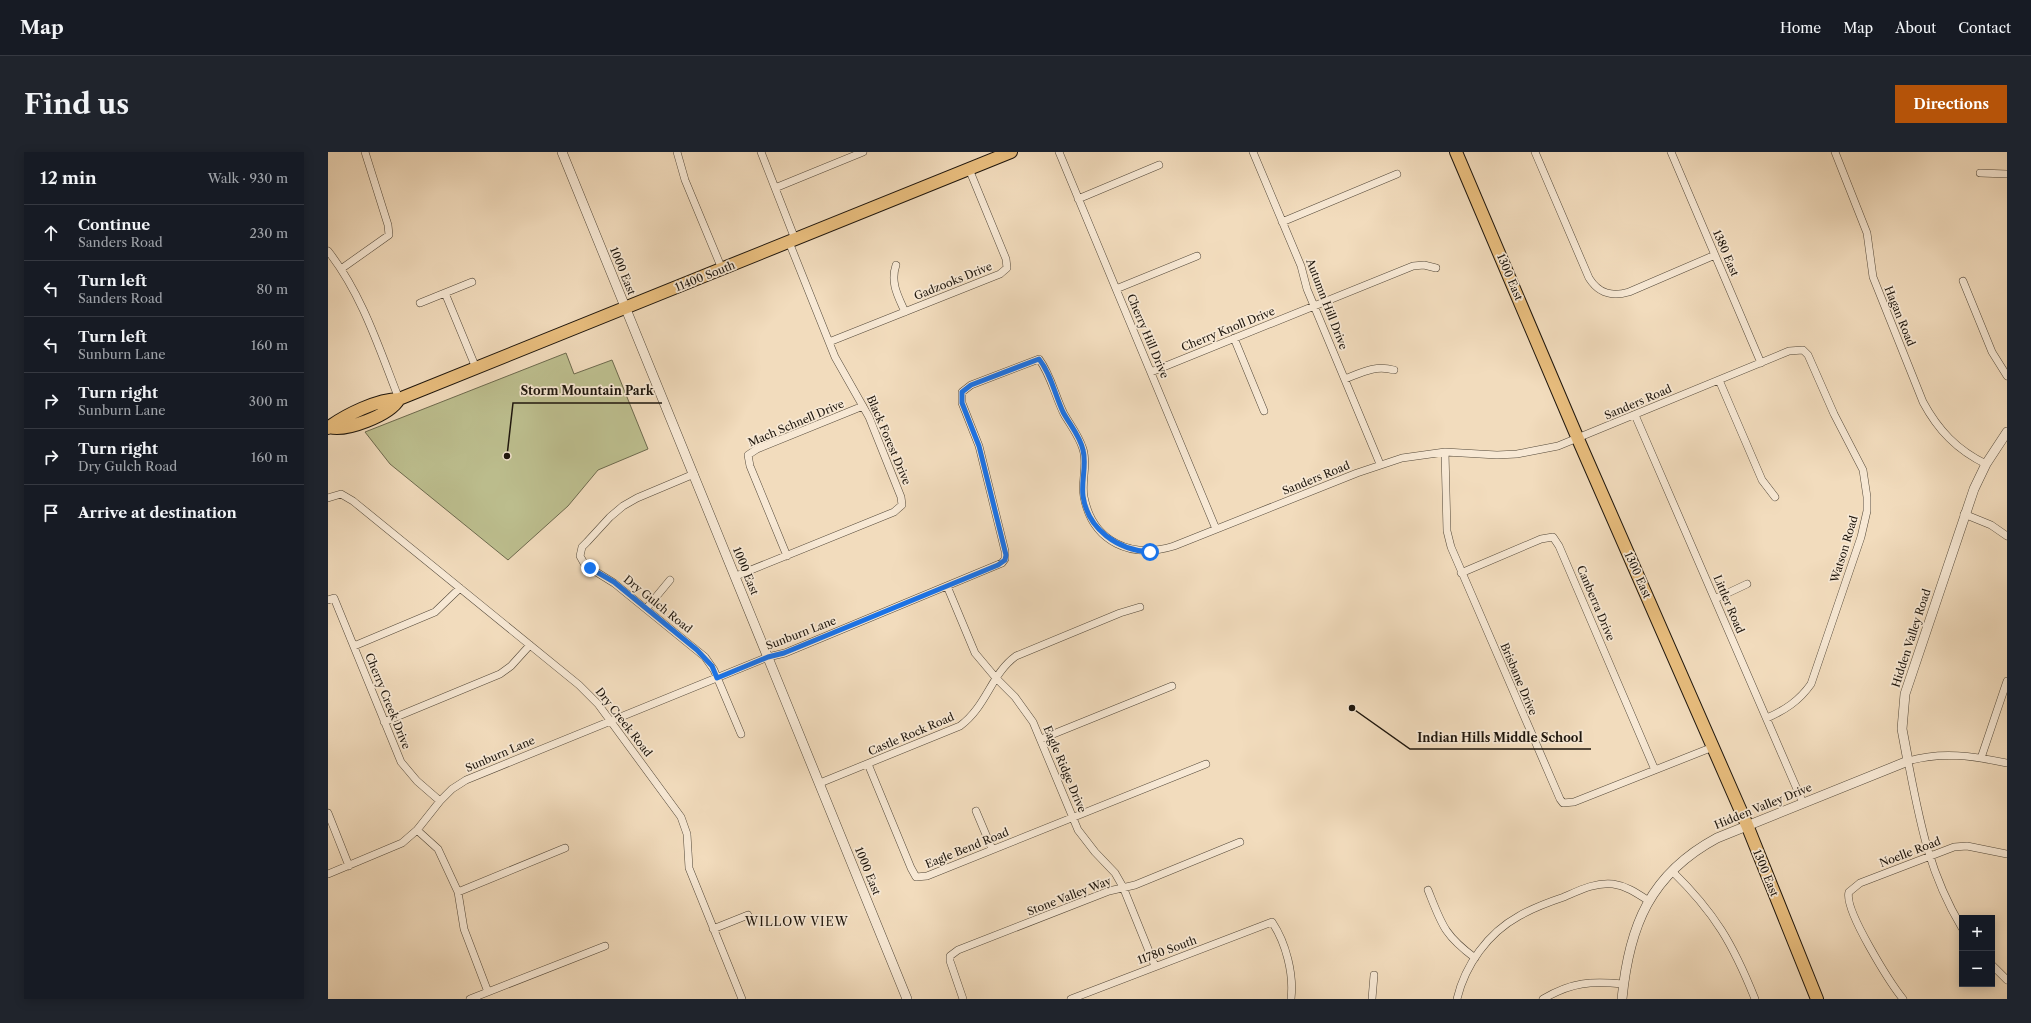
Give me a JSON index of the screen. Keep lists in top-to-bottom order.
{
  "streets": {
    "main road": ["11400 South", "1300 East"],
    "street": [
      "1380 East",
      "1000 East",
      "Gadzooks Drive",
      "Autumn Hill Drive",
      "Hagan Road",
      "Cherry Knoll Drive",
      "Cherry Hill Drive",
      "Sanders Road",
      "Mach Schnell Drive",
      "Black Forest Drive",
      "Watson Road",
      "Canberra Drive",
      "Dry Gulch Road",
      "Littler Road",
      "Sunburn Lane",
      "Hidden Valley Road",
      "Brisbane Drive",
      "Cherry Creek Drive",
      "Dry Creek Road",
      "Castle Rock Road",
      "Eagle Ridge Drive",
      "Hidden Valley Drive",
      "Eagle Bend Road",
      "Noelle Road",
      "Stone Valley Way",
      "11780 South"
    ]
  },
  "crossings": [
    ["1380 East", "Sanders Road"],
    ["1000 East", "11400 South"],
    ["1000 East", "Black Forest Drive"],
    ["1000 East", "Dry Gulch Road"],
    ["1000 East", "Sunburn Lane"],
    ["1000 East", "Castle Rock Road"],
    ["11400 South", "Gadzooks Drive"],
    ["11400 South", "Black Forest Drive"],
    ["1300 East", "Sanders Road"],
    ["1300 East", "Brisbane Drive"],
    ["1300 East", "Hidden Valley Drive"],
    ["Gadzooks Drive", "Black Forest Drive"],
    ["Autumn Hill Drive", "Cherry Knoll Drive"],
    ["Autumn Hill Drive", "Sanders Road"],
    ["Hagan Road", "Hidden Valley Road"],
    ["Cherry Knoll Drive", "Cherry Hill Drive"],
    ["Cherry Hill Drive", "Sanders Road"],
    ["Sanders Road", "Watson Road"],
    ["Sanders Road", "Littler Road"],
    ["Sanders Road", "Sunburn Lane"],
    ["Sanders Road", "Brisbane Drive"],
    ["Mach Schnell Drive", "Black Forest Drive"],
    ["Watson Road", "Littler Road"],
    ["Canberra Drive", "Brisbane Drive"],
    ["Dry Gulch Road", "Sunburn Lane"],
    ["Littler Road", "Hidden Valley Drive"],
    ["Sunburn Lane", "Cherry Creek Drive"],
    ["Sunburn Lane", "Dry Creek Road"],
    ["Sunburn Lane", "Eagle Ridge Drive"],
    ["Hidden Valley Road", "Hidden Valley Drive"],
    ["Hidden Valley Road", "Noelle Road"],
    ["Castle Rock Road", "Eagle Ridge Drive"],
    ["Castle Rock Road", "Eagle Bend Road"],
    ["Eagle Ridge Drive", "Eagle Bend Road"],
    ["Eagle Ridge Drive", "Stone Valley Way"],
    ["Eagle Ridge Drive", "11780 South"]
  ],
  "districts": ["WILLOW VIEW"],
  "places": ["Storm Mountain Park", "Indian Hills Middle School"],
  "page": {
    "header": "Map",
    "nav": [
      "Home",
      "Map",
      "About",
      "Contact"
    ],
    "buttons": "Directions",
    "title": "Find us",
    "heading": ["12 min", "Walk · 930 m"],
    "list": [
      ["Continue", "Sanders Road", "230 m"],
      ["Turn left", "Sanders Road", "80 m"],
      ["Turn left", "Sunburn Lane", "160 m"],
      ["Turn right", "Sunburn Lane", "300 m"],
      ["Turn right", "Dry Gulch Road", "160 m"],
      "Arrive at destination"
    ],
    "map_buttons": ["+", "−"]
  }
}
